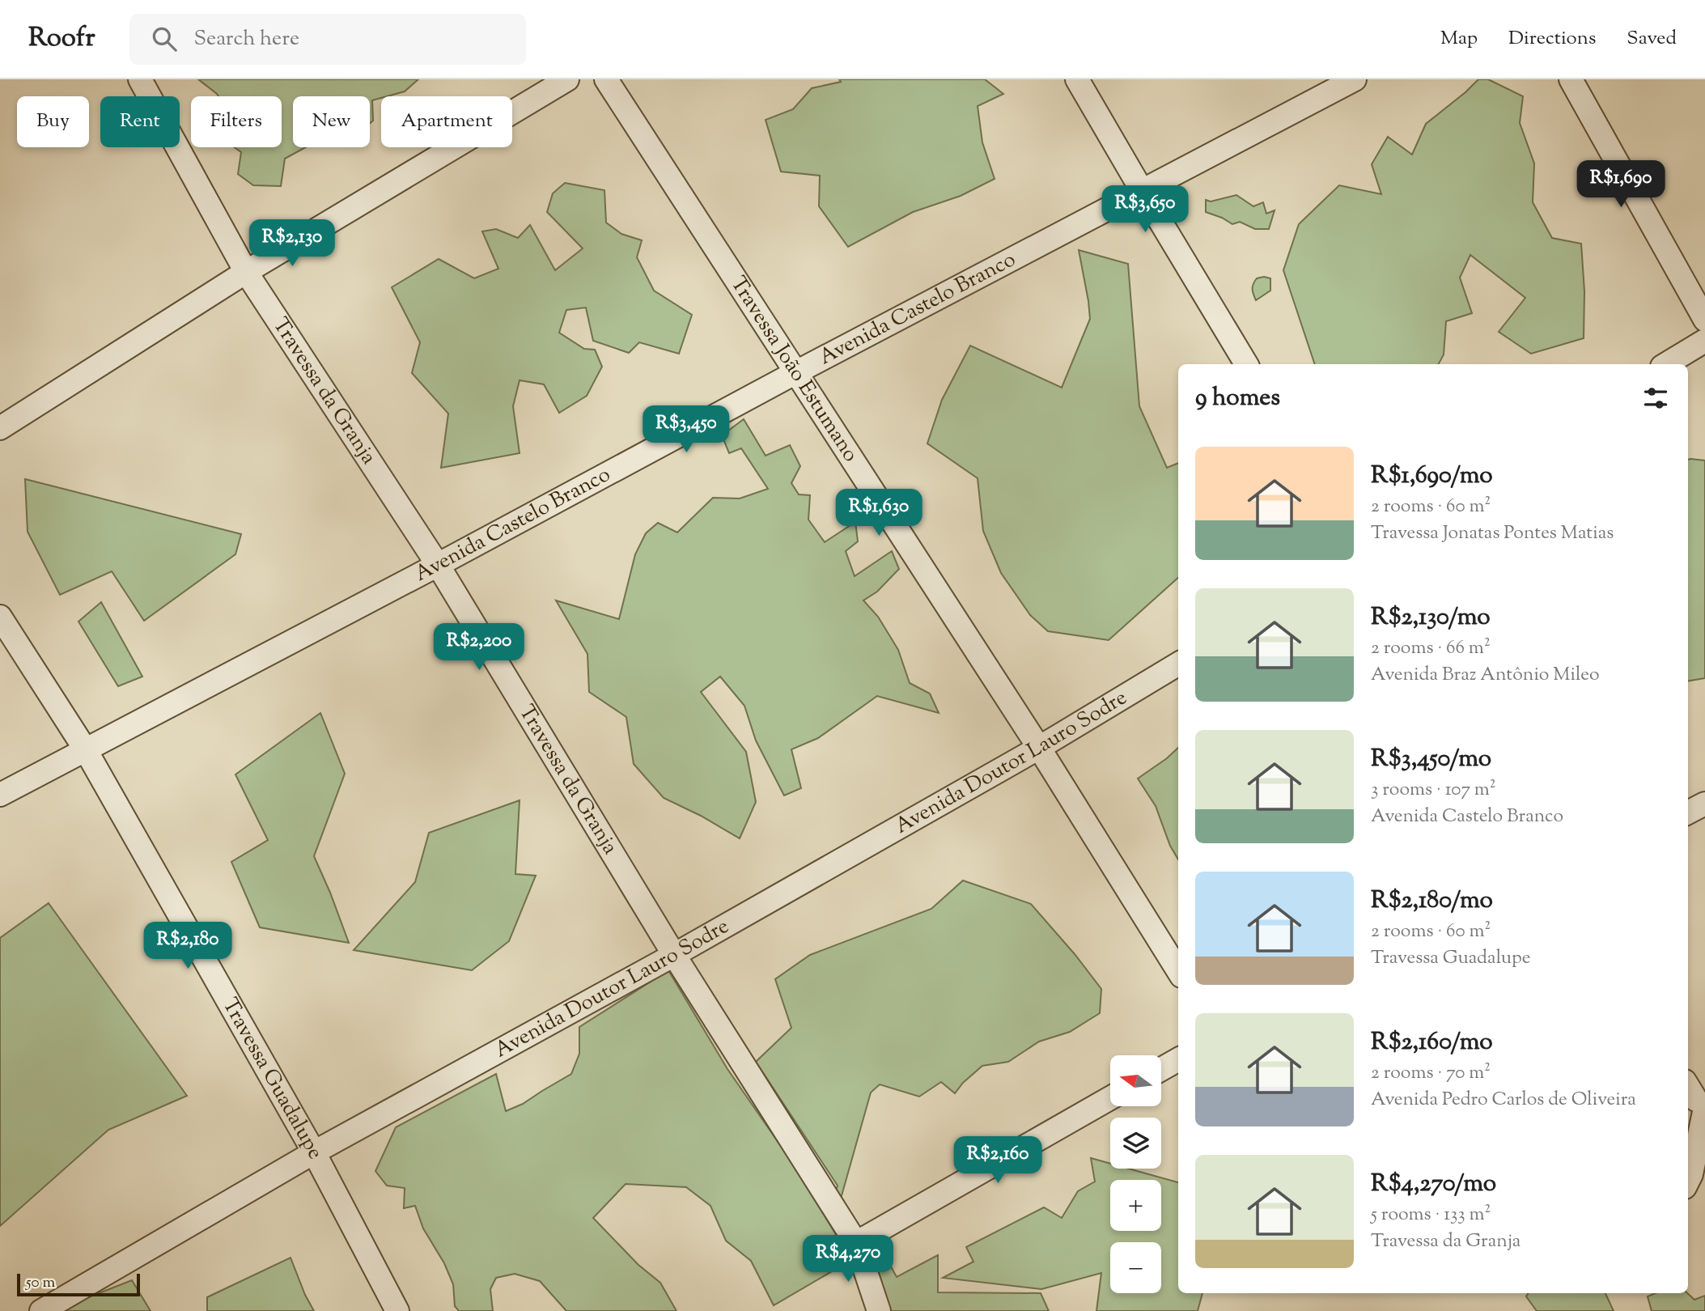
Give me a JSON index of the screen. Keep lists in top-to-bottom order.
{
  "streets": {
    "street": [
      "Avenida Castelo Branco",
      "Travessa João Estumano",
      "Travessa da Granja",
      "Avenida Doutor Lauro Sodre",
      "Travessa Guadalupe"
    ]
  },
  "crossings": [
    ["Avenida Castelo Branco", "Travessa João Estumano"],
    ["Avenida Castelo Branco", "Travessa da Granja"],
    ["Avenida Castelo Branco", "Travessa Guadalupe"],
    ["Travessa João Estumano", "Avenida Doutor Lauro Sodre"],
    ["Travessa da Granja", "Avenida Doutor Lauro Sodre"],
    ["Avenida Doutor Lauro Sodre", "Travessa Guadalupe"]
  ],
  "scale_bar": "50 m",
  "north": "left",
  "page": {
    "header": "Roofr",
    "search": "Search here",
    "nav": ["Map", "Directions", "Saved"],
    "chip": [
      "Buy",
      "Rent",
      "Filters",
      "New",
      "Apartment"
    ],
    "price": [
      "R$1,690",
      "R$3,650",
      "R$2,130",
      "R$3,450",
      "R$1,630",
      "R$2,200",
      "R$2,180",
      "R$2,160",
      "R$4,270"
    ],
    "heading": "9 homes",
    "list": [
      {
        "name": "R$1,690/mo",
        "note": "2 rooms · 60 m² · Travessa Jonatas Pontes Matias"
      },
      {
        "name": "R$2,130/mo",
        "note": "2 rooms · 66 m² · Avenida Braz Antônio Mileo"
      },
      {
        "name": "R$3,450/mo",
        "note": "3 rooms · 107 m² · Avenida Castelo Branco"
      },
      {
        "name": "R$2,180/mo",
        "note": "2 rooms · 60 m² · Travessa Guadalupe"
      },
      {
        "name": "R$2,160/mo",
        "note": "2 rooms · 70 m² · Avenida Pedro Carlos de Oliveira"
      },
      {
        "name": "R$4,270/mo",
        "note": "5 rooms · 133 m² · Travessa da Granja"
      }
    ],
    "map_buttons": ["+", "−"],
    "scale": "50 m"
  }
}
